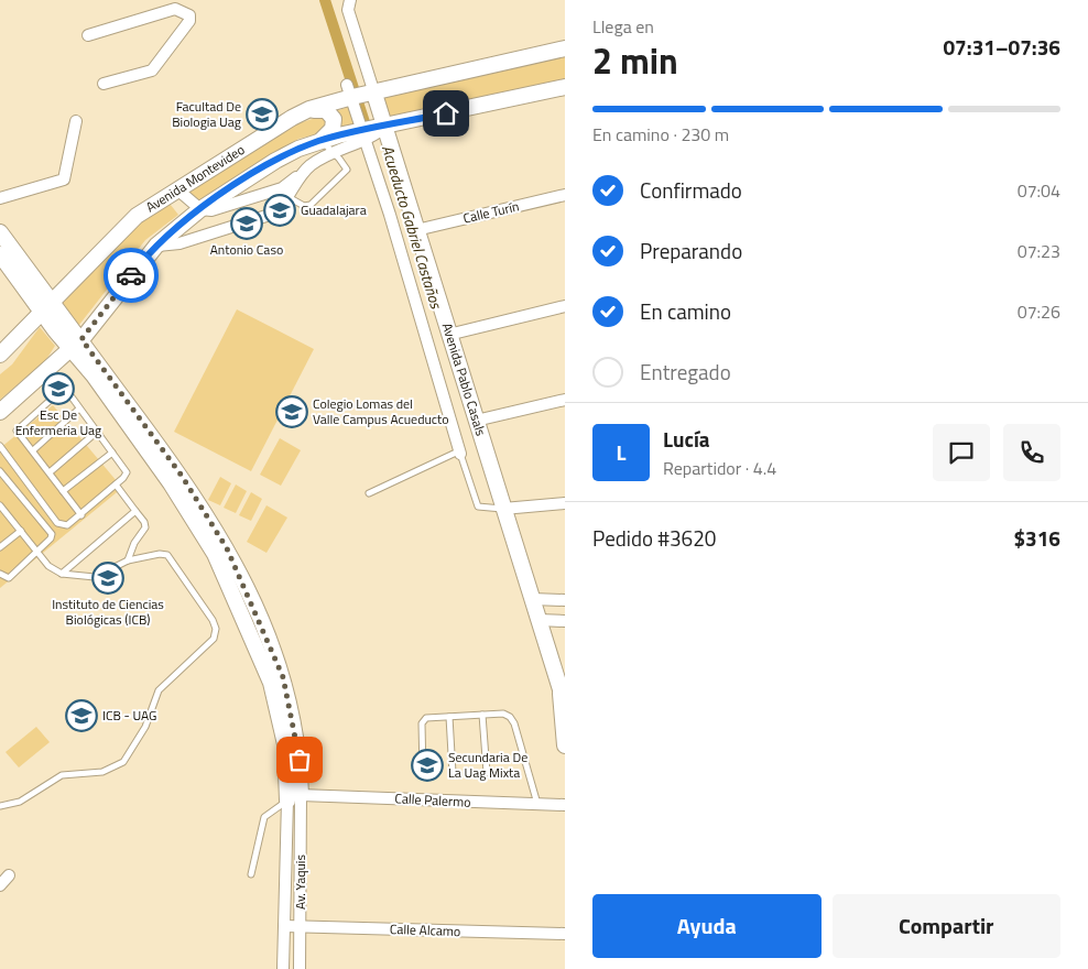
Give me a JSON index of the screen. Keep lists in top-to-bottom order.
{
  "streets": {
    "street": [
      "Avenida Montevideo",
      "Calle Turín",
      "Avenida Pablo Casals",
      "Calle Palermo",
      "Av. Yaquis",
      "Calle Alcamo"
    ]
  },
  "crossings": [
    ["Avenida Montevideo", "Avenida Pablo Casals"],
    ["Calle Turín", "Avenida Pablo Casals"],
    ["Calle Palermo", "Av. Yaquis"],
    ["Av. Yaquis", "Calle Alcamo"]
  ],
  "water": ["Acueducto Gabriel Castaños"],
  "places": {
    "school or university": [
      "Facultad De Biologia Uag",
      "Guadalajara",
      "Antonio Caso",
      "Esc De Enfermeria Uag",
      "Colegio Lomas del Valle Campus Acueducto",
      "Instituto de Ciencias Biológicas (ICB)",
      "ICB - UAG",
      "Secundaria De La Uag Mixta"
    ]
  },
  "page": {
    "heading": ["2 min", "Llega en", "07:31–07:36"],
    "panel": [
      "Lucía",
      "Repartidor · 4.4",
      "Pedido #3620",
      "$316"
    ],
    "bar": "En camino · 230 m",
    "list": [
      ["Confirmado", "07:04"],
      ["Preparando", "07:23"],
      ["En camino", "07:26"],
      "Entregado"
    ],
    "round": "L",
    "buttons": ["Ayuda", "Compartir"]
  }
}
